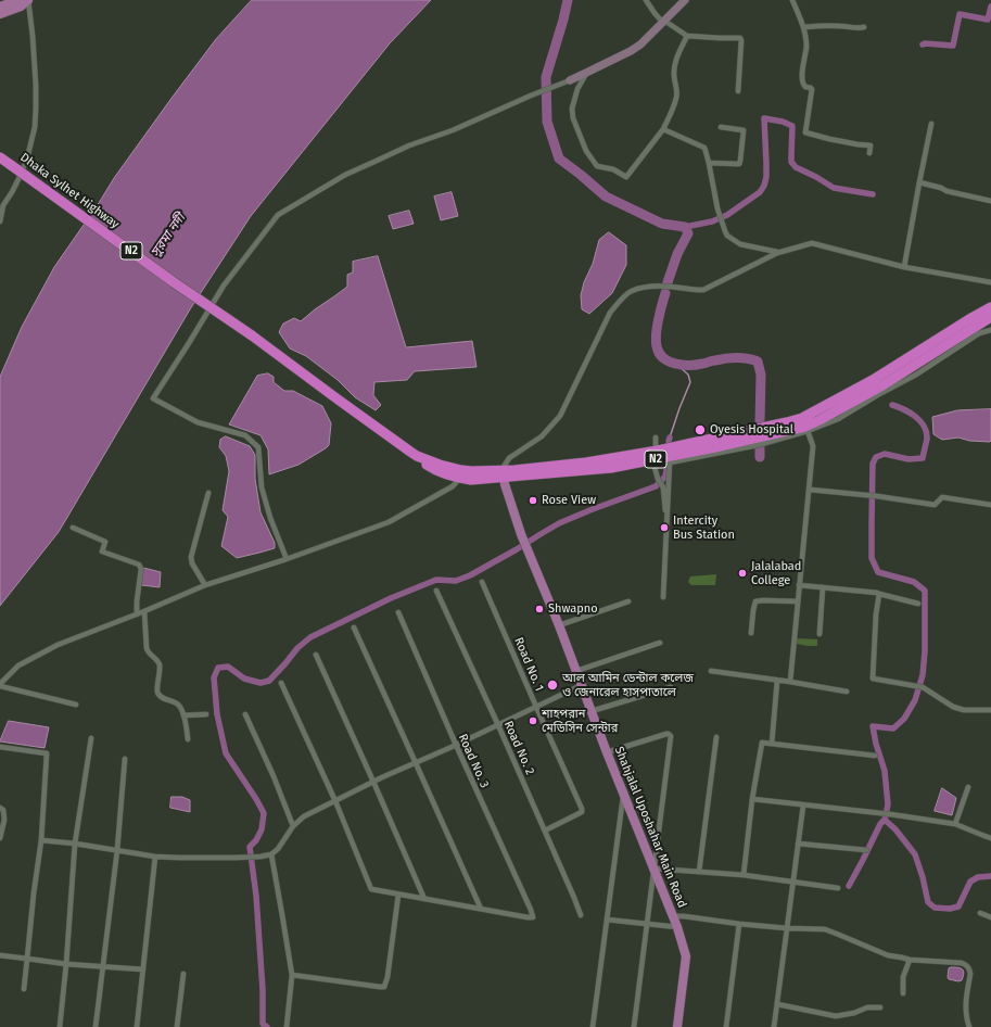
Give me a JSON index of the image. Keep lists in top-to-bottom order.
{
  "streets": {
    "highway": ["Dhaka Sylhet Highway", "N2"],
    "main road": ["Shahjalal Uposhahar Main Road"],
    "street": ["Road No. 1", "Road No. 2", "Road No. 3"]
  },
  "crossings": [
    ["Dhaka Sylhet Highway", "N2"],
    ["N2", "Shahjalal Uposhahar Main Road"],
    ["Road No. 1", "Road No. 2"]
  ],
  "water": ["সুরমা নদী"],
  "places": [
    "Oyesis Hospital",
    "Rose View",
    "Intercity Bus Station",
    "Jalalabad College",
    "Shwapno",
    "আল আমিন ডেন্টাল কলেজ ও জেনারেল হাসপাতালে",
    "শাহপরান মেডিসিন সেন্টার"
  ]
}
